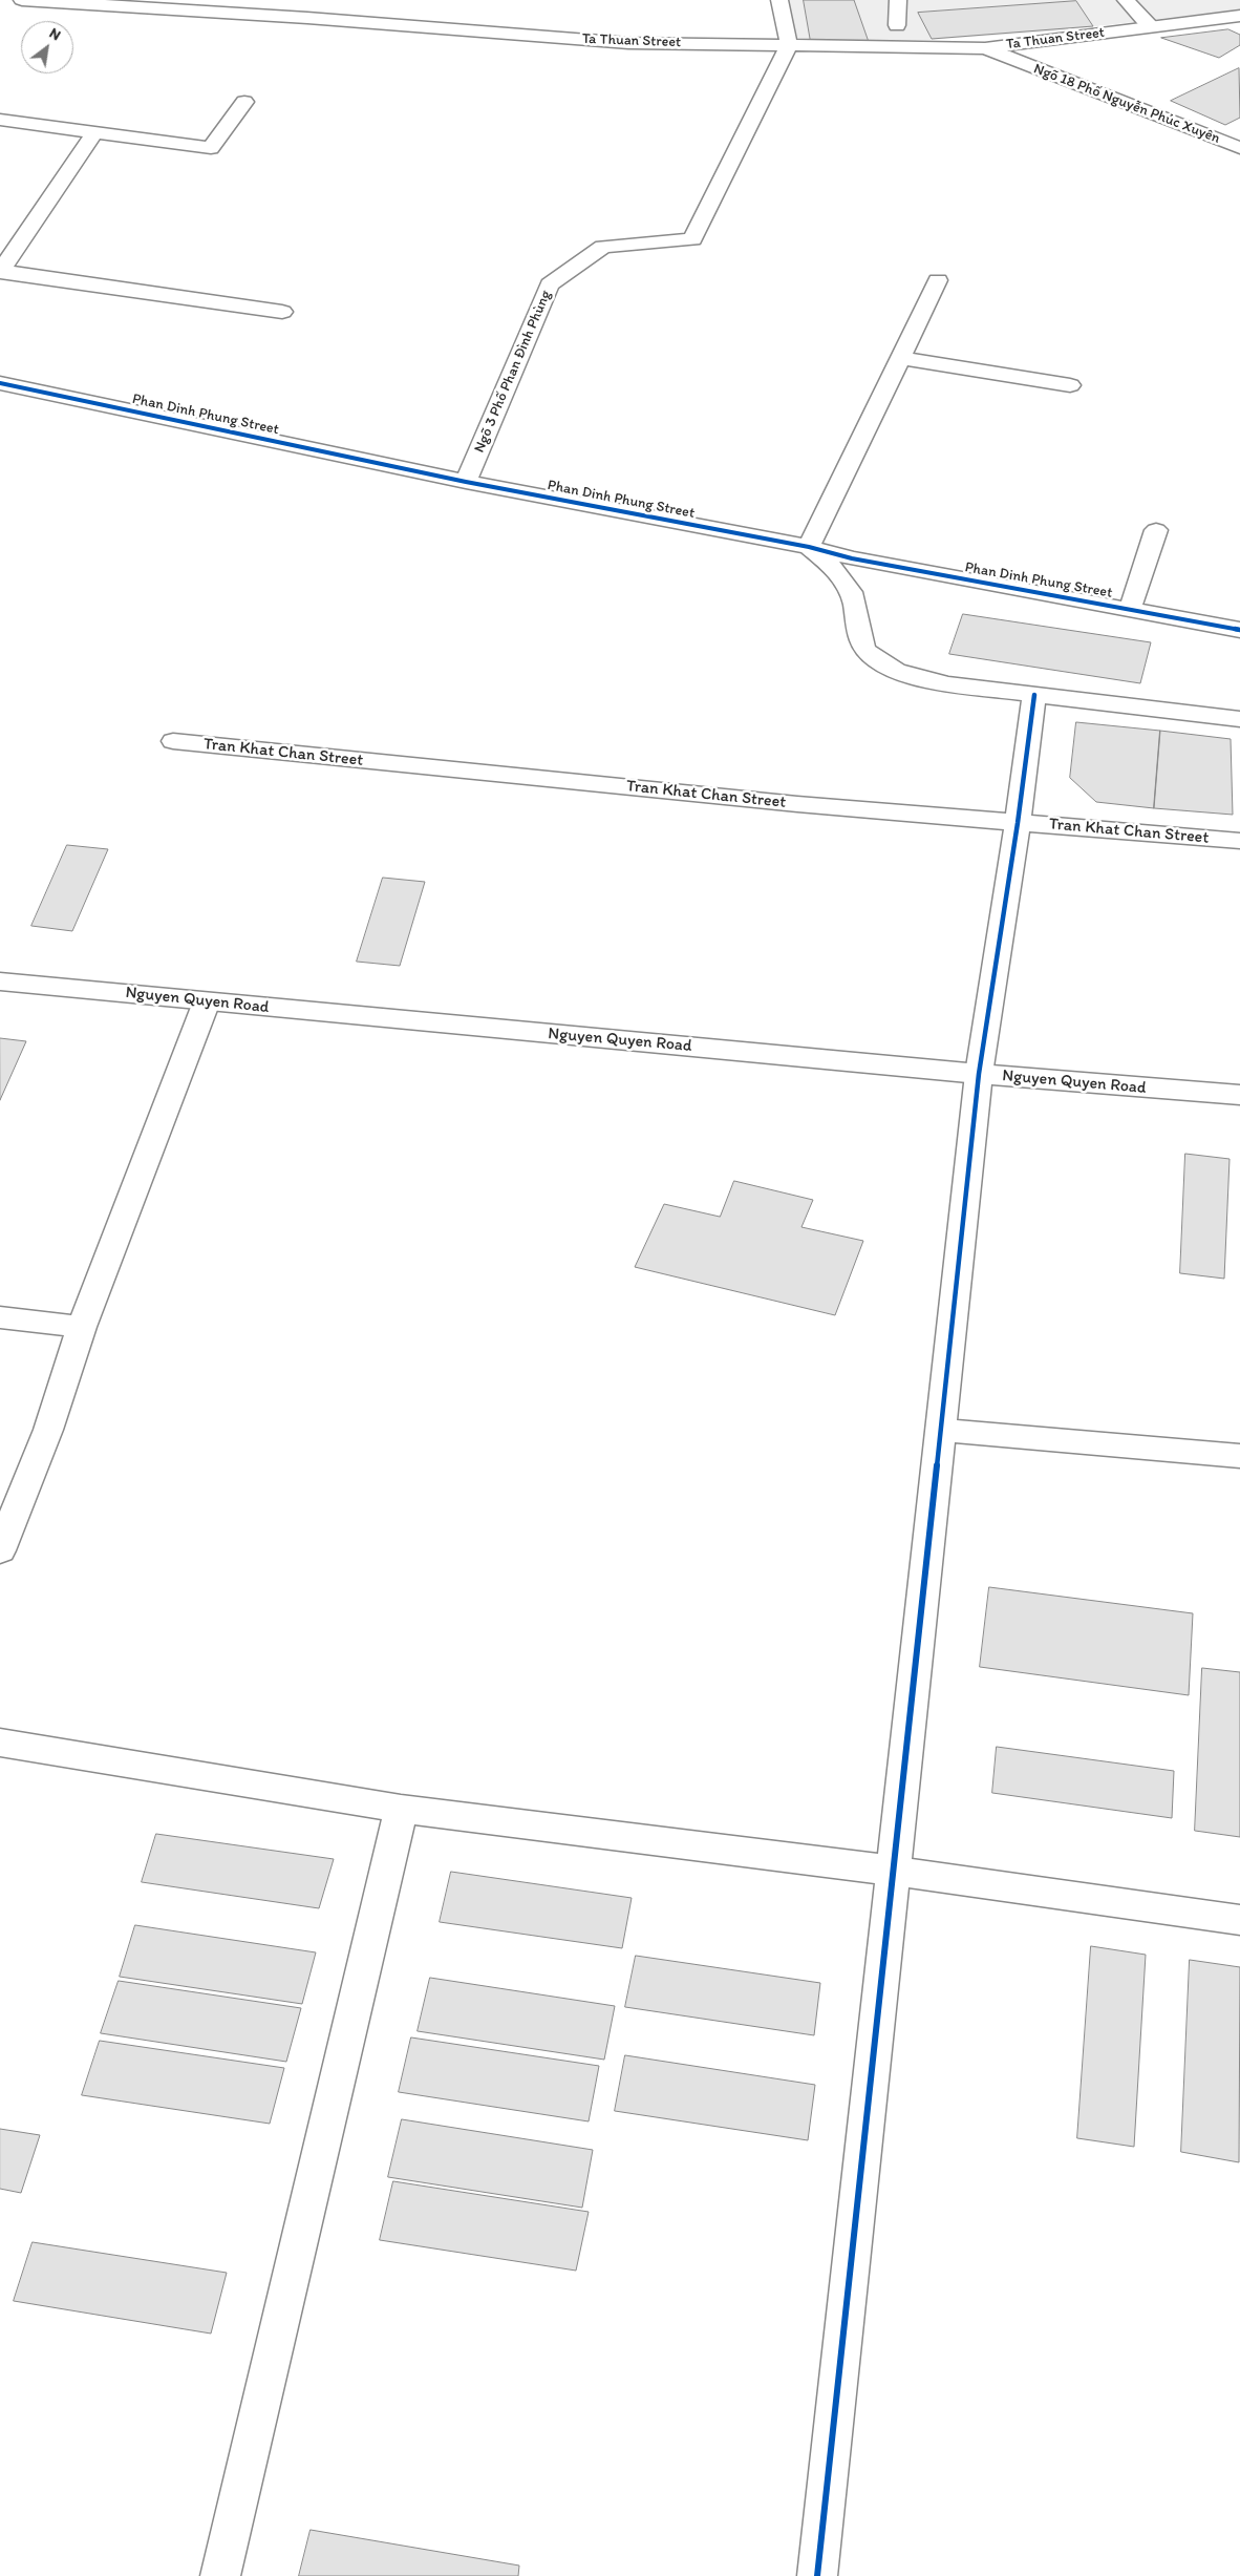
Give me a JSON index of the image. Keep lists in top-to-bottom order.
{
  "streets": {
    "street": [
      "Ta Thuan Street",
      "Ngõ 18 Phố Nguyễn Phúc Xuyên",
      "Ngõ 3 Phố Phan Đình Phùng",
      "Phan Dinh Phung Street",
      "Tran Khat Chan Street",
      "Nguyen Quyen Road"
    ]
  },
  "crossings": [
    ["Ta Thuan Street", "Ngõ 18 Phố Nguyễn Phúc Xuyên"],
    ["Ta Thuan Street", "Ngõ 3 Phố Phan Đình Phùng"],
    ["Ngõ 3 Phố Phan Đình Phùng", "Phan Dinh Phung Street"]
  ],
  "north": "top right"
}
